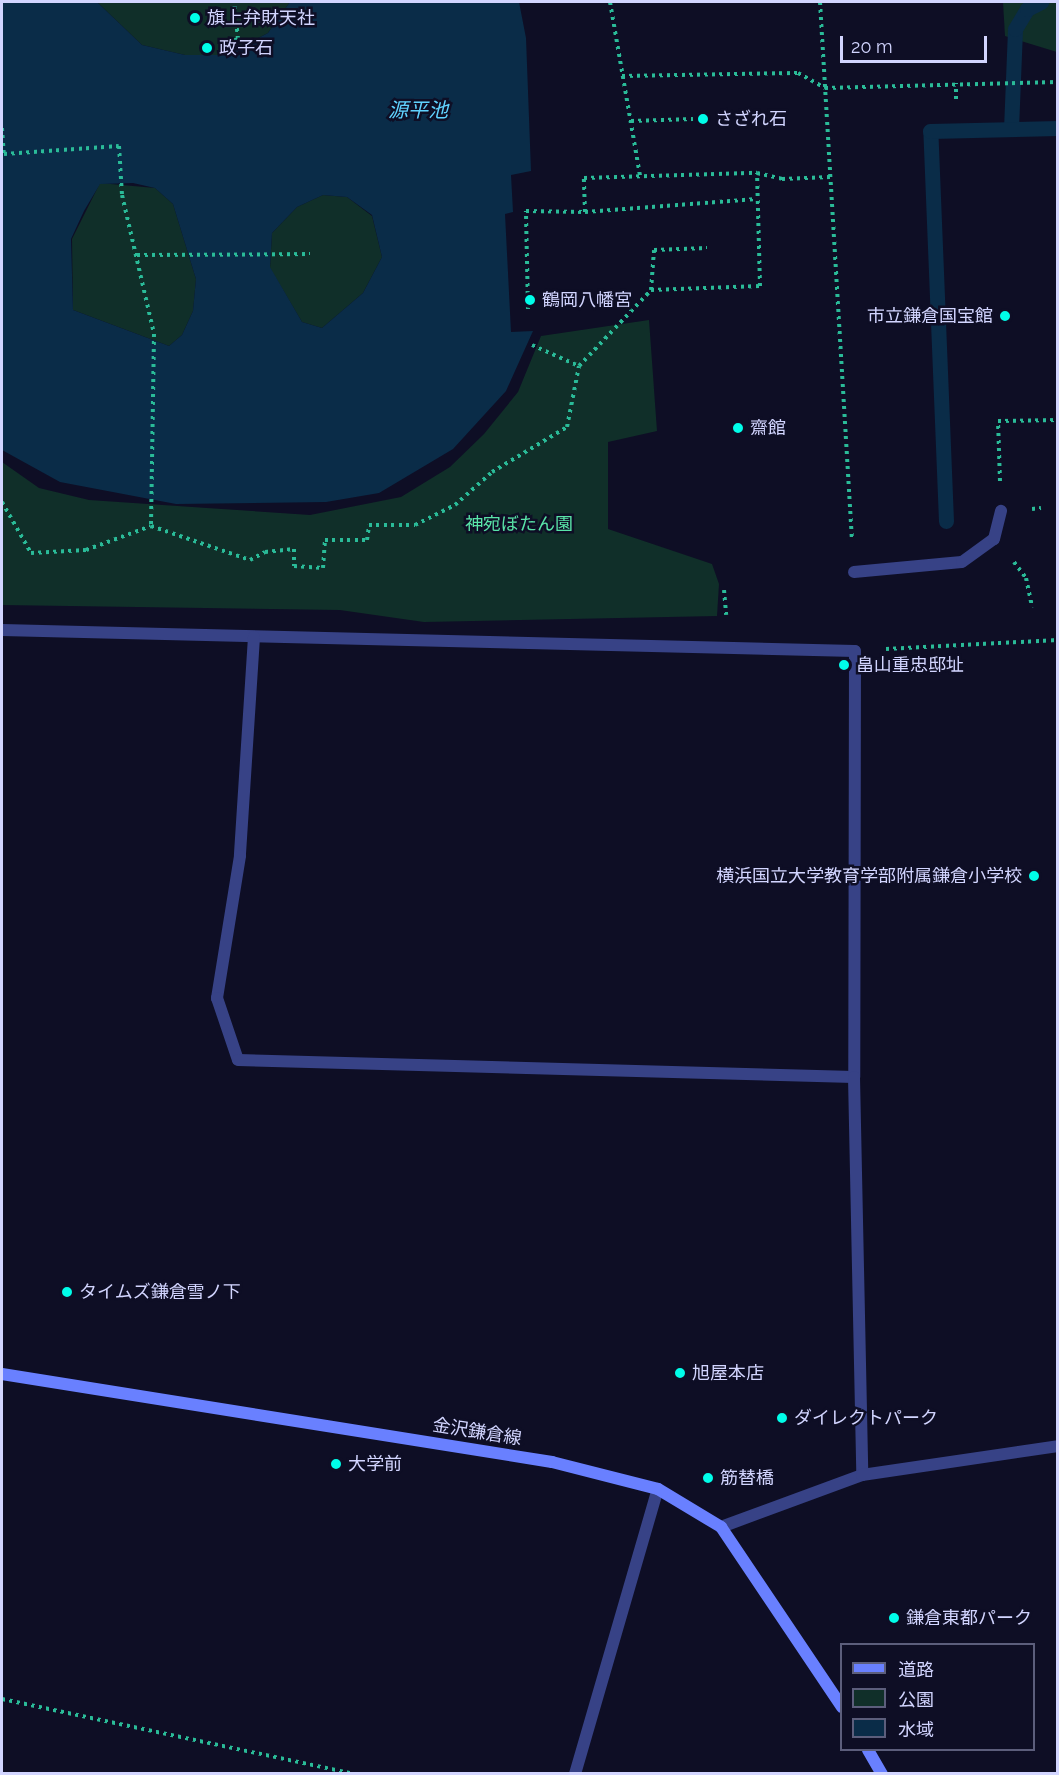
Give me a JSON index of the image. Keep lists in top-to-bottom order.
{
  "streets": {
    "main road": ["金沢鎌倉線"]
  },
  "water": ["源平池"],
  "parks": ["神宛ぼたん園"],
  "places": [
    "旗上弁財天社",
    "政子石",
    "さざれ石",
    "鶴岡八幡宮",
    "市立鎌倉国宝館",
    "齋館",
    "畠山重忠邸址",
    "横浜国立大学教育学部附属鎌倉小学校",
    "タイムズ鎌倉雪ノ下",
    "旭屋本店",
    "ダイレクトパーク",
    "大学前",
    "筋替橋",
    "鎌倉東都パーク"
  ],
  "legend": ["道路", "公園", "水域"],
  "scale_bar": "20 m"
}
